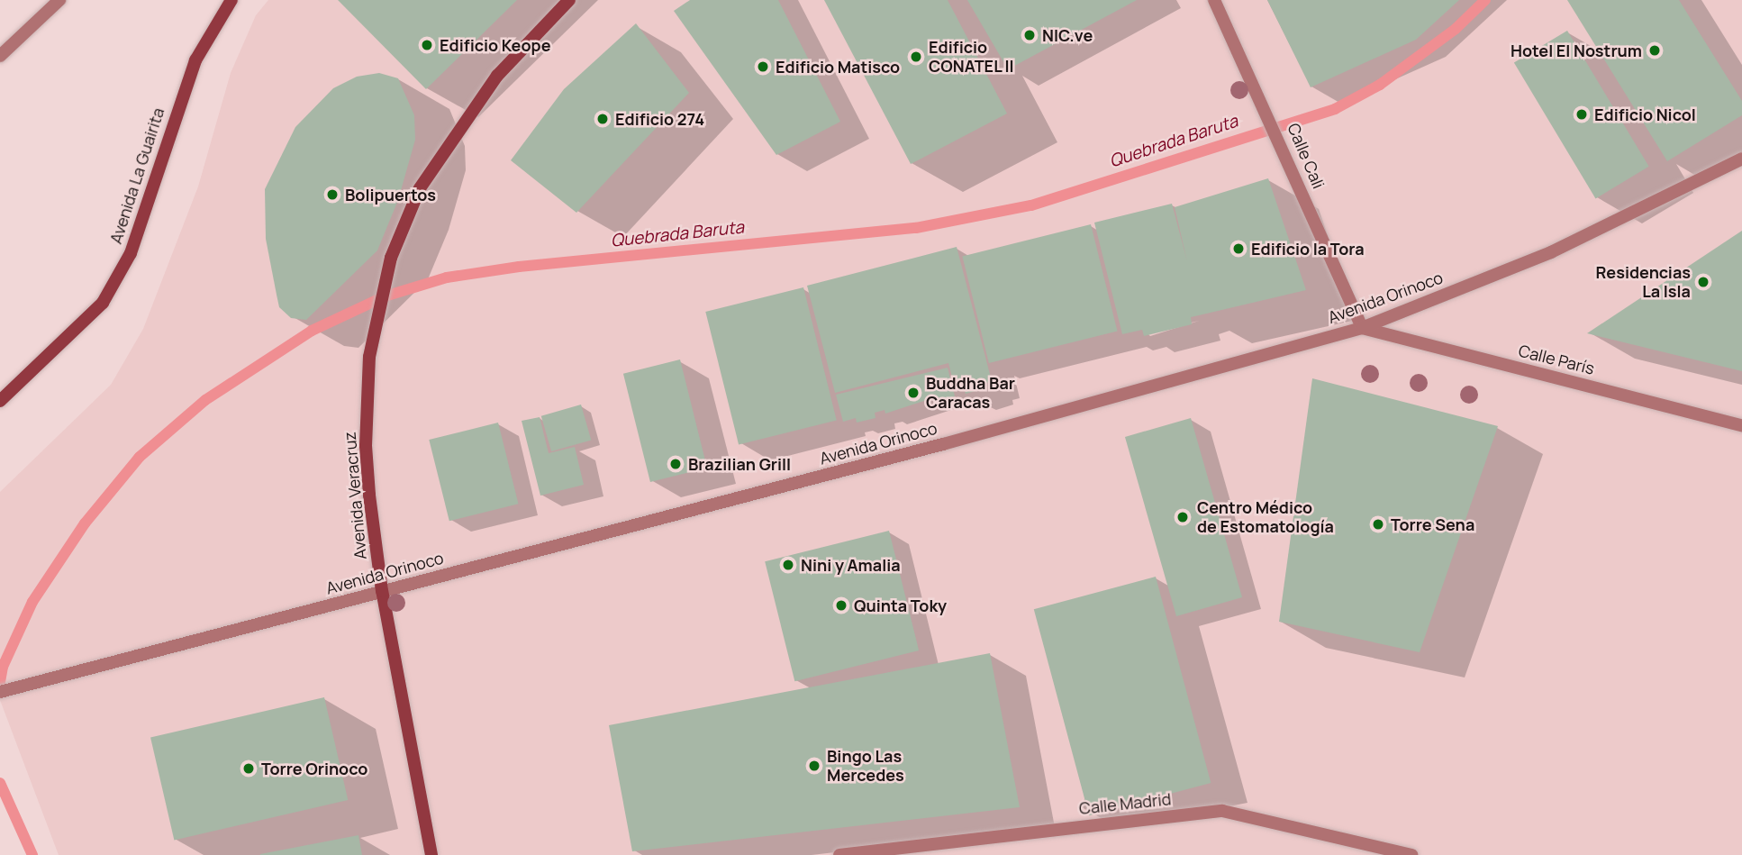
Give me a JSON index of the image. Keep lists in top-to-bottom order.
{
  "streets": {
    "street": [
      "Calle Cali",
      "Avenida La Guairita",
      "Avenida Orinoco",
      "Calle París",
      "Avenida Veracruz",
      "Calle Madrid"
    ]
  },
  "crossings": [
    ["Calle Cali", "Avenida Orinoco"],
    ["Calle Cali", "Calle París"],
    ["Avenida Orinoco", "Calle París"],
    ["Avenida Orinoco", "Avenida Veracruz"]
  ],
  "water": ["Quebrada Baruta"],
  "places": [
    "NIC.ve",
    "Edificio Keope",
    "Hotel El Nostrum",
    "Edificio CONATEL II",
    "Edificio Matisco",
    "Edificio Nicol",
    "Edificio 274",
    "Bolipuertos",
    "Edificio la Tora",
    "Residencias La Isla",
    "Buddha Bar Caracas",
    "Brazilian Grill",
    "Centro Médico de Estomatología",
    "Torre Sena",
    "Nini y Amalia",
    "Quinta Toky",
    "Bingo Las Mercedes",
    "Torre Orinoco"
  ]
}
